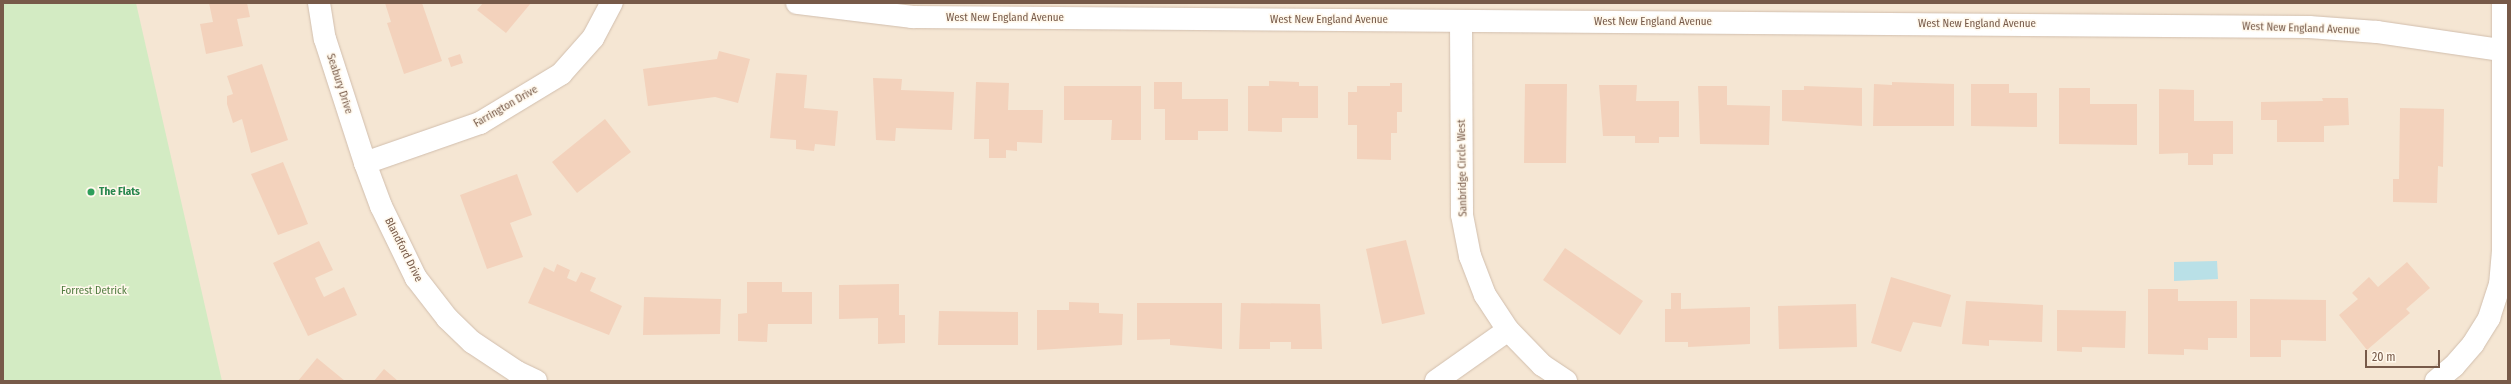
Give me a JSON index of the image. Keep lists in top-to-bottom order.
{
  "streets": {
    "street": [
      "West New England Avenue",
      "Seabury Drive",
      "Farrington Drive",
      "Sanbridge Circle West",
      "Blandford Drive"
    ]
  },
  "crossings": [
    ["West New England Avenue", "Sanbridge Circle West"],
    ["Seabury Drive", "Farrington Drive"],
    ["Seabury Drive", "Blandford Drive"],
    ["Farrington Drive", "Blandford Drive"]
  ],
  "parks": ["Forrest Detrick"],
  "places": ["The Flats"],
  "scale_bar": "20 m"
}
